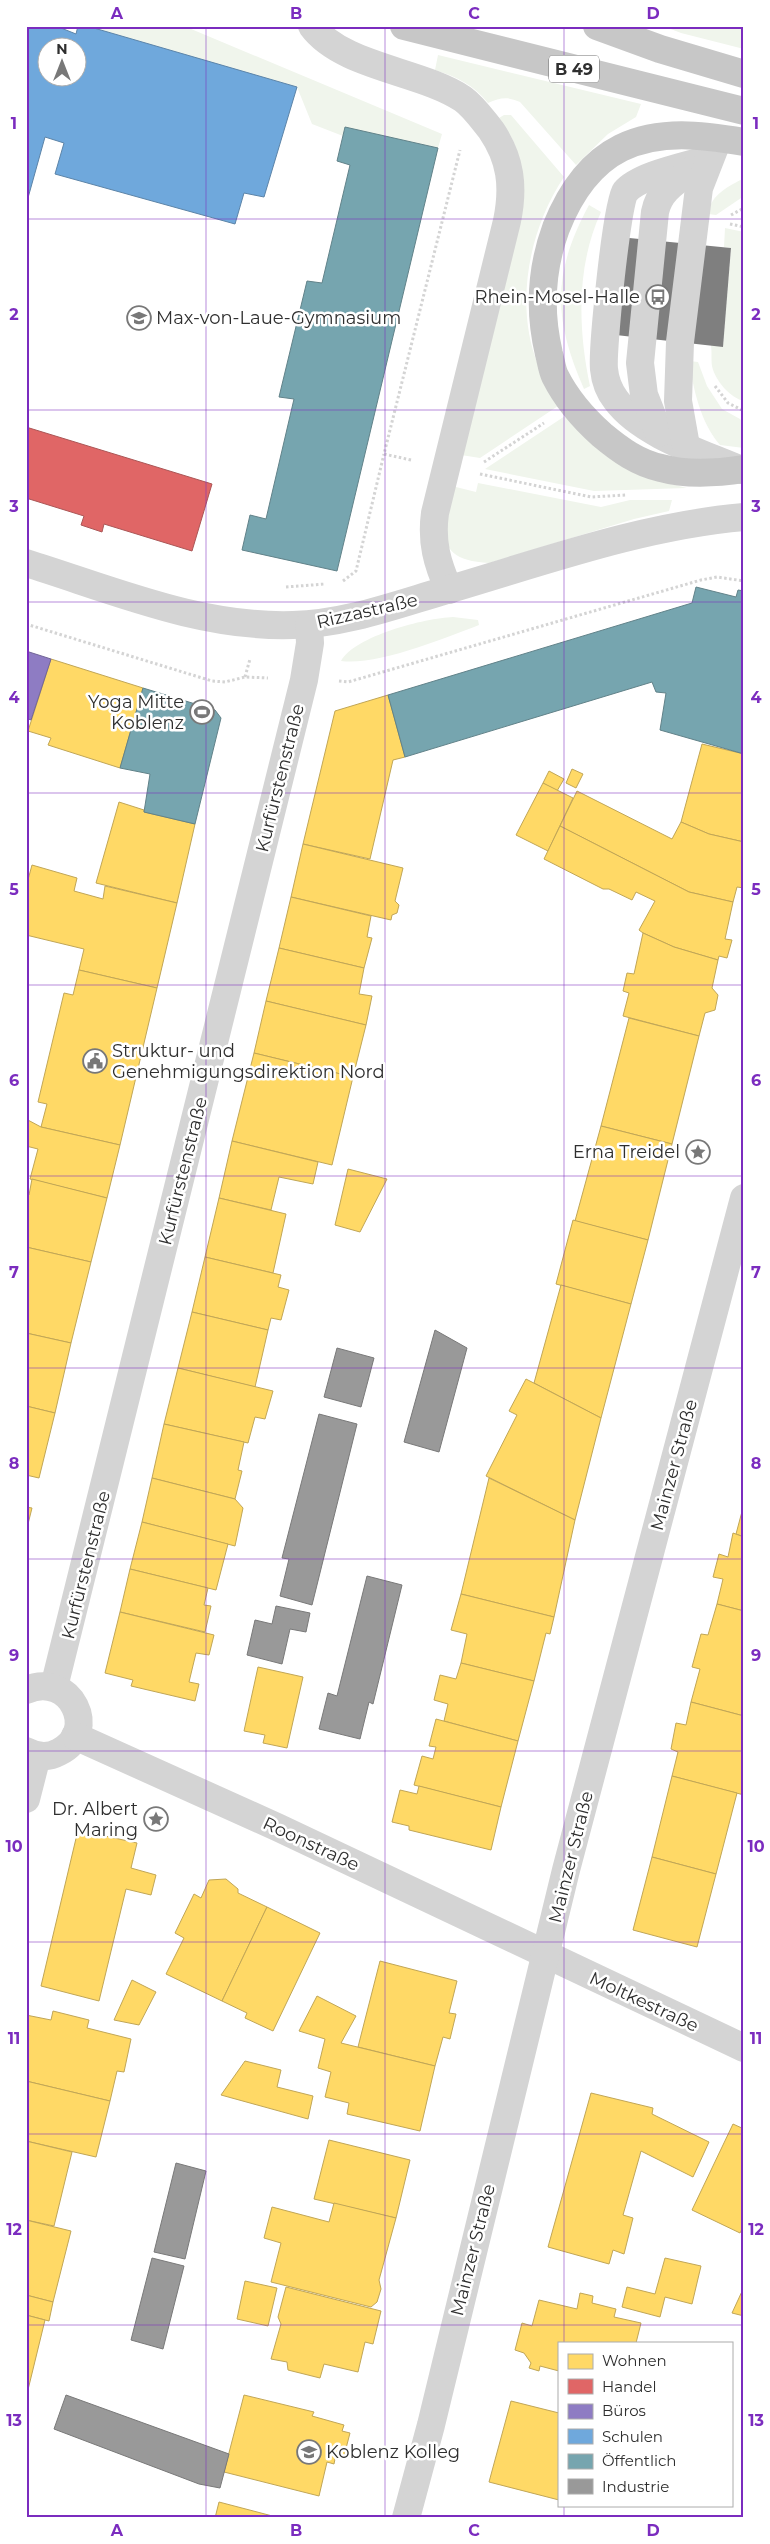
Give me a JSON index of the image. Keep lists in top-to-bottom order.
{
  "streets": {
    "main road": ["B 49"],
    "street": [
      "Rizzastraße",
      "Kurfürstenstraße",
      "Mainzer Straße",
      "Roonstraße",
      "Moltkestraße"
    ]
  },
  "crossings": [
    ["Rizzastraße", "Kurfürstenstraße"],
    ["Mainzer Straße", "Roonstraße"],
    ["Mainzer Straße", "Moltkestraße"],
    ["Roonstraße", "Moltkestraße"]
  ],
  "places": {
    "bus stop": ["Rhein-Mosel-Halle"],
    "school or university": ["Max-von-Laue-Gymnasium", "Koblenz Kolleg"],
    "sports": ["Yoga Mitte Koblenz"],
    "public building": ["Struktur- und Genehmigungsdirektion Nord"],
    "place": ["Erna Treidel", "Dr. Albert Maring"]
  },
  "legend": [
    "Wohnen",
    "Handel",
    "Büros",
    "Schulen",
    "Öffentlich",
    "Industrie"
  ],
  "north": "top",
  "grid": {
    "columns": [
      "A",
      "B",
      "C",
      "D"
    ],
    "rows": [
      "1",
      "2",
      "3",
      "4",
      "5",
      "6",
      "7",
      "8",
      "9",
      "10",
      "11",
      "12",
      "13"
    ]
  }
}
